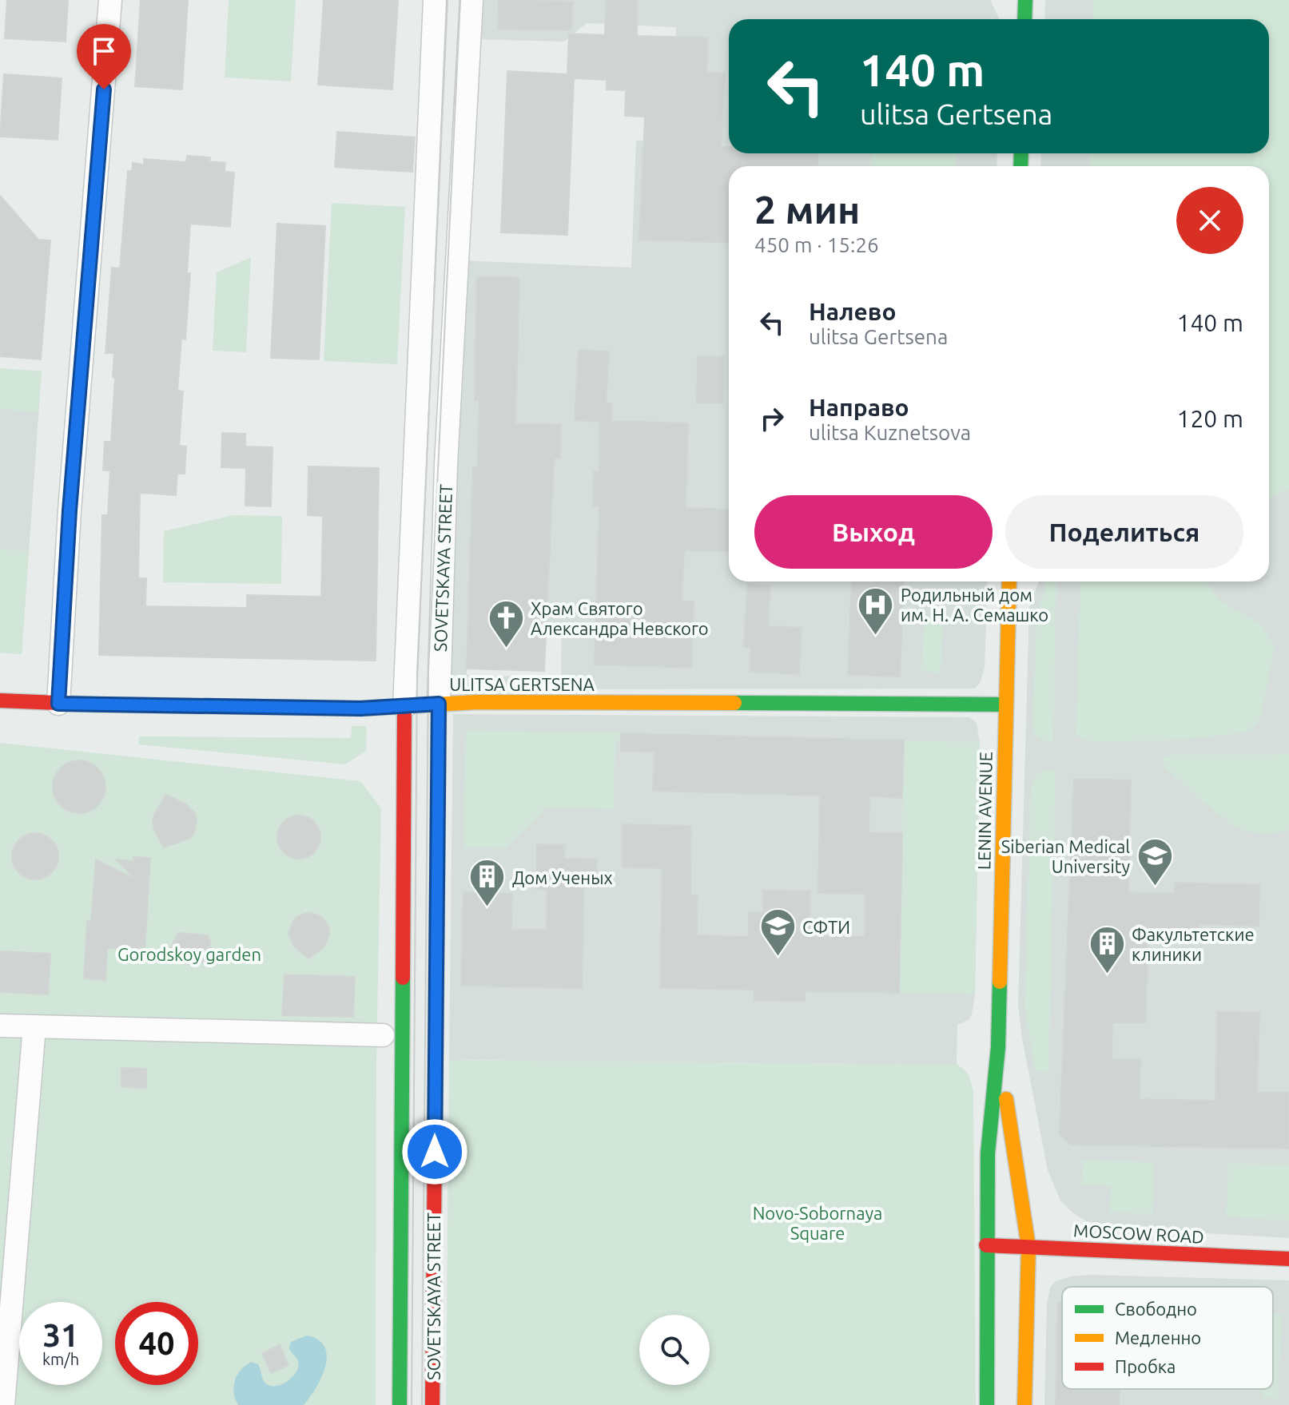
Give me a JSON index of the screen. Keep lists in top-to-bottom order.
{
  "streets": {
    "street": [
      "SOVETSKAYA STREET",
      "ULITSA GERTSENA",
      "LENIN AVENUE",
      "MOSCOW ROAD"
    ]
  },
  "crossings": [
    ["SOVETSKAYA STREET", "ULITSA GERTSENA"],
    ["ULITSA GERTSENA", "LENIN AVENUE"],
    ["LENIN AVENUE", "MOSCOW ROAD"]
  ],
  "parks": ["Gorodskoy garden", "Novo-Sobornaya Square"],
  "places": {
    "hospital": ["Родильный дом им. Н. А. Семашко"],
    "church": ["Храм Святого Александра Невского"],
    "school or university": ["Siberian Medical University", "СФТИ"],
    "building": ["Дом Ученых", "Факультетские клиники"]
  },
  "legend": ["Свободно", "Медленно", "Пробка"],
  "page": {
    "turn": ["140 m", "ulitsa Gertsena"],
    "heading": ["2 мин", "450 m · 15:26"],
    "list": [
      {
        "name": "Налево",
        "note": "ulitsa Gertsena",
        "value": "140 m"
      },
      {
        "name": "Направо",
        "note": "ulitsa Kuznetsova",
        "value": "120 m"
      }
    ],
    "buttons": ["Выход", "Поделиться"],
    "speed": "31 km/h",
    "limit": "40"
  }
}
